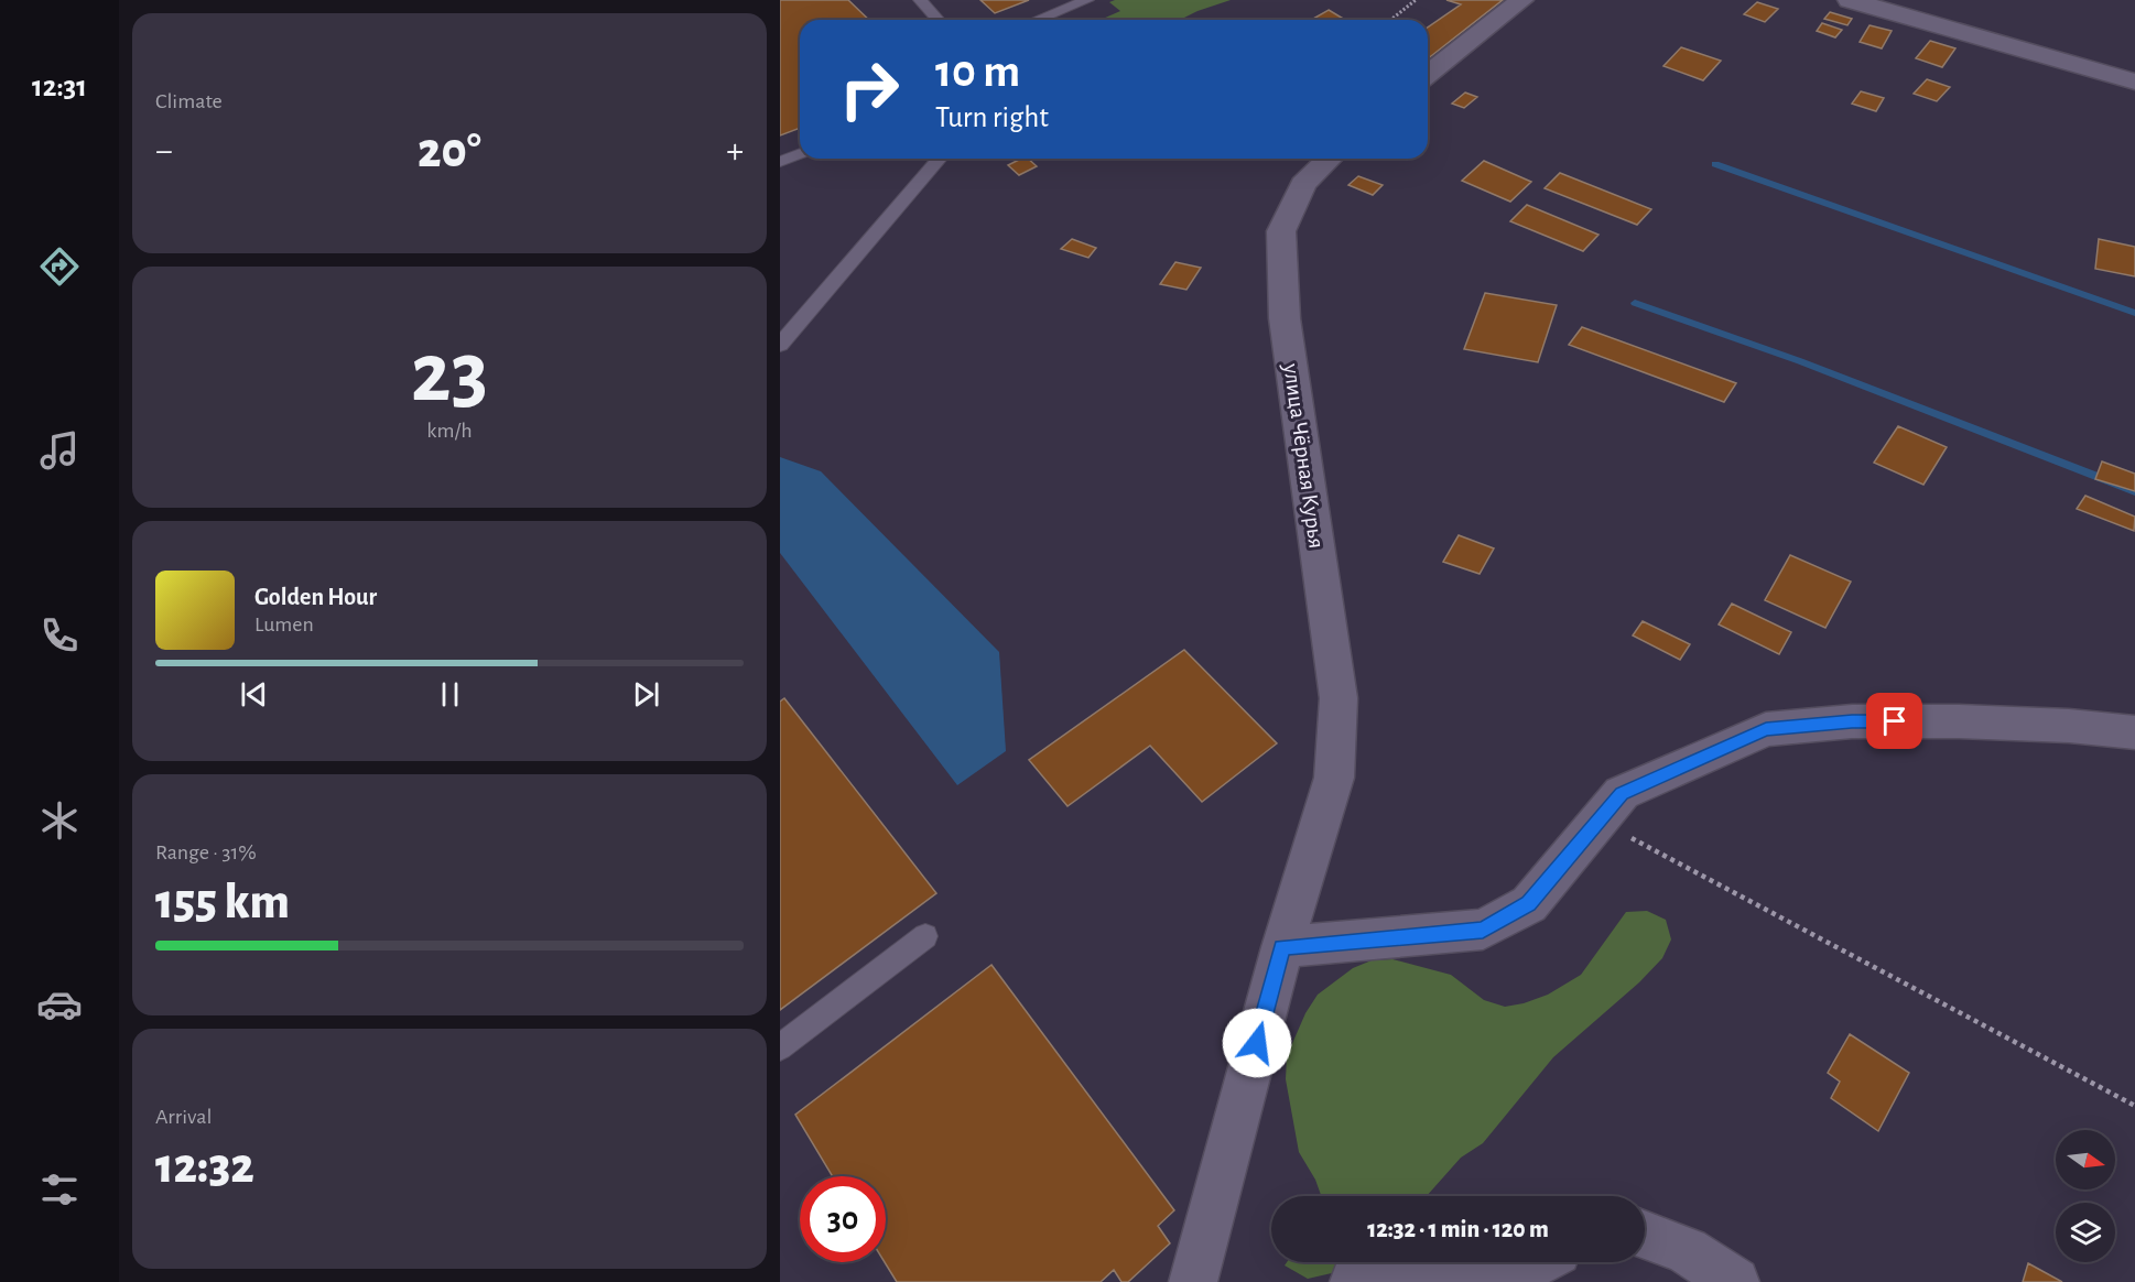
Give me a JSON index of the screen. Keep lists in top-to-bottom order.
{
  "streets": {
    "street": ["улица Чёрная Курья"]
  },
  "north": "right",
  "page": {
    "tabs": "12:31",
    "tile": [
      "Climate",
      ["23", "km/h"],
      ["Range · 31%", "155 km"],
      ["Arrival", "12:32"]
    ],
    "turn": ["10 m", "Turn right"],
    "heat": ["−", "20°", "+"],
    "song": ["Golden Hour", "Lumen"],
    "limit": "30",
    "trip": "12:32 · 1 min · 120 m"
  }
}
